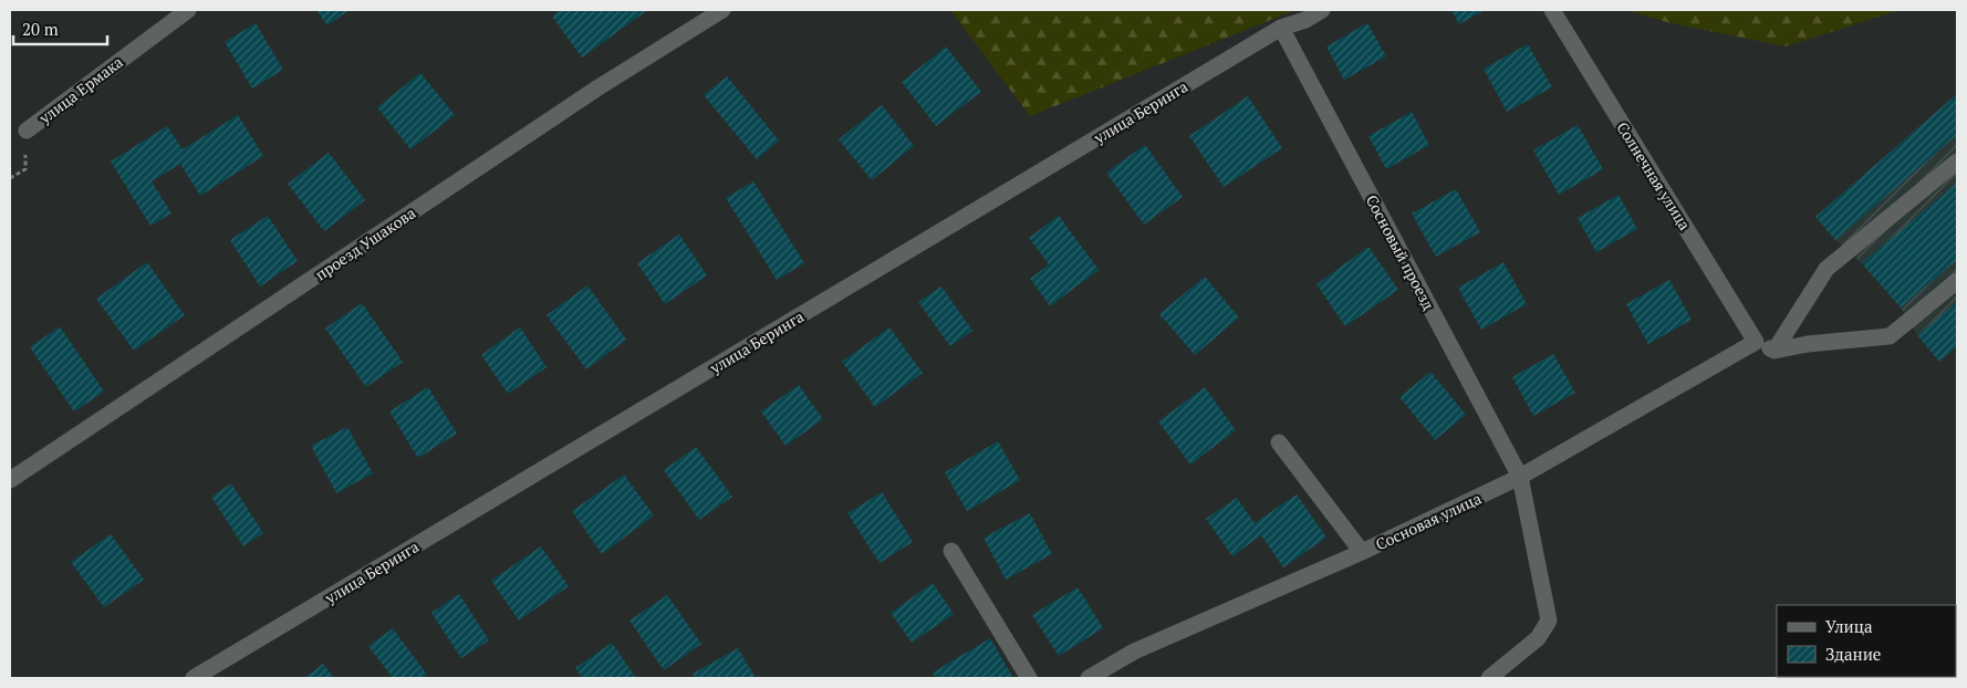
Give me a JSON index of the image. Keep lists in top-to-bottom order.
{
  "streets": {
    "street": [
      "улица Ермака",
      "улица Беринга",
      "Солнечная улица",
      "проезд Ушакова",
      "Сосновый проезд",
      "Сосновая улица"
    ]
  },
  "crossings": [
    ["улица Беринга", "Сосновый проезд"],
    ["Солнечная улица", "Сосновая улица"],
    ["Сосновый проезд", "Сосновая улица"]
  ],
  "legend": ["Улица", "Здание"],
  "scale_bar": "20 m"
}
